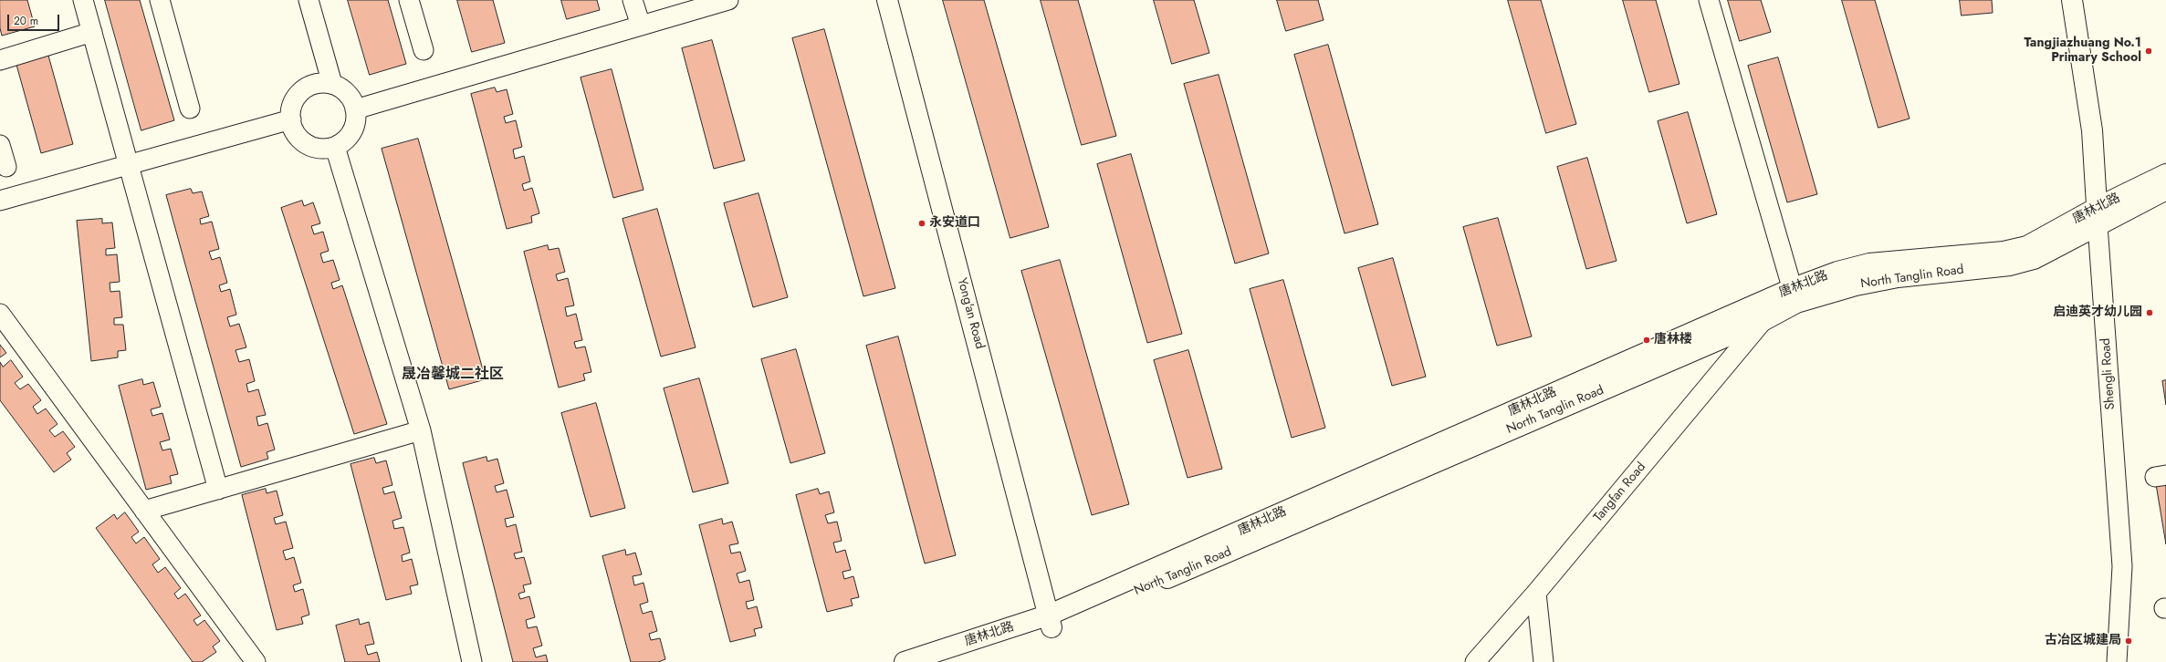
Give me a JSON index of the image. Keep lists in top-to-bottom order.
{
  "streets": {
    "main road": [
      "唐林北路",
      "North Tanglin Road",
      "Yong'an Road",
      "Shengli Road"
    ],
    "street": ["Tangfan Road"]
  },
  "crossings": [
    ["唐林北路", "North Tanglin Road"],
    ["唐林北路", "Yong'an Road"],
    ["唐林北路", "Shengli Road"],
    ["North Tanglin Road", "Yong'an Road"],
    ["North Tanglin Road", "Tangfan Road"]
  ],
  "districts": ["晟冶馨城二社区"],
  "places": [
    "Tangjiazhuang No.1 Primary School",
    "永安道口",
    "启迪英才幼儿园",
    "唐林楼",
    "古冶区城建局"
  ],
  "scale_bar": "20 m"
}
